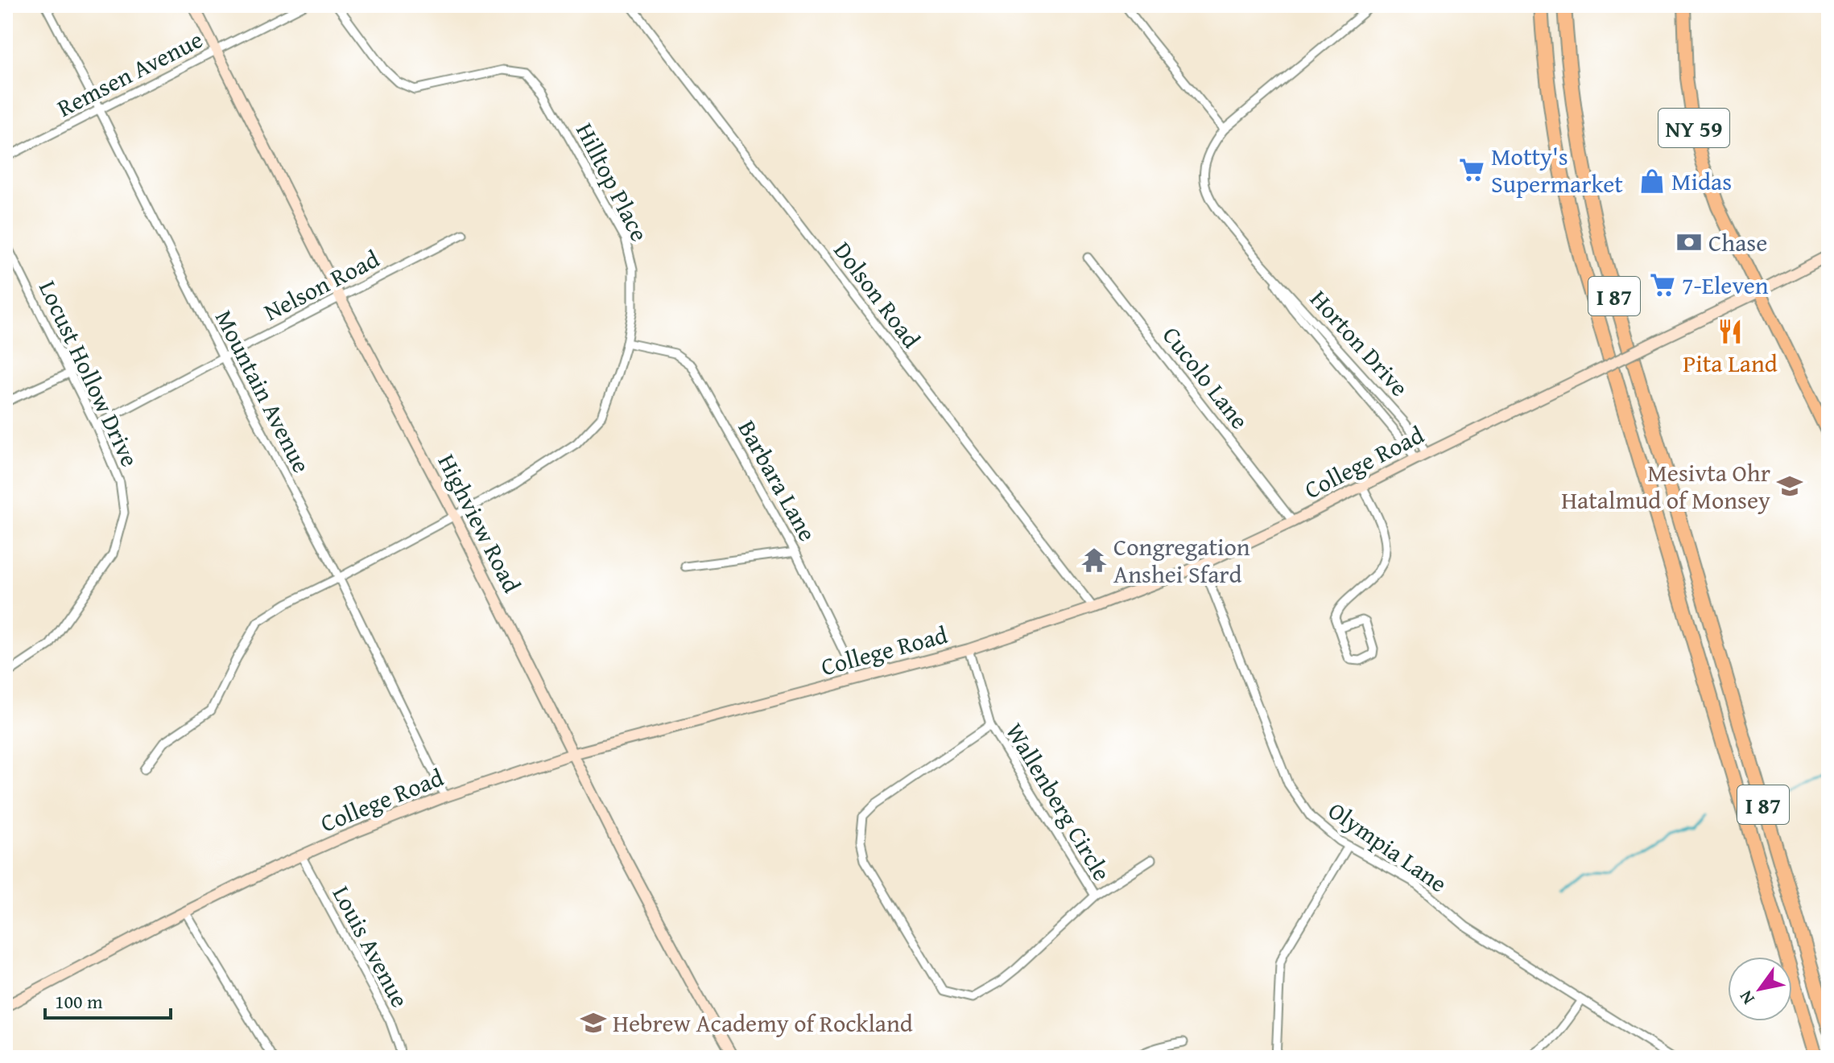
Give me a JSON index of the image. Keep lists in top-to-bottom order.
{
  "streets": {
    "highway": ["I 87"],
    "main road": ["NY 59"],
    "street": [
      "Remsen Avenue",
      "Hilltop Place",
      "Nelson Road",
      "Dolson Road",
      "Horton Drive",
      "Locust Hollow Drive",
      "Cucolo Lane",
      "Mountain Avenue",
      "College Road",
      "Barbara Lane",
      "Highview Road",
      "Wallenberg Circle",
      "Olympia Lane",
      "Louis Avenue"
    ]
  },
  "crossings": [
    ["Remsen Avenue", "Mountain Avenue"],
    ["Remsen Avenue", "Highview Road"],
    ["NY 59", "College Road"],
    ["Hilltop Place", "Mountain Avenue"],
    ["Hilltop Place", "Barbara Lane"],
    ["Hilltop Place", "Highview Road"],
    ["Nelson Road", "Locust Hollow Drive"],
    ["Nelson Road", "Mountain Avenue"],
    ["Nelson Road", "Highview Road"],
    ["Dolson Road", "College Road"],
    ["Horton Drive", "College Road"],
    ["Cucolo Lane", "College Road"],
    ["Mountain Avenue", "College Road"],
    ["College Road", "Barbara Lane"],
    ["College Road", "Highview Road"],
    ["College Road", "Wallenberg Circle"],
    ["College Road", "Olympia Lane"],
    ["College Road", "Louis Avenue"]
  ],
  "places": {
    "supermarket": ["Motty's Supermarket", "7-Eleven"],
    "shop": ["Midas"],
    "bank": ["Chase"],
    "restaurant": ["Pita Land"],
    "school or university": ["Mesivta Ohr Hatalmud of Monsey", "Hebrew Academy of Rockland"],
    "temple": ["Congregation Anshei Sfard"]
  },
  "scale_bar": "100 m",
  "north": "bottom left"
}
